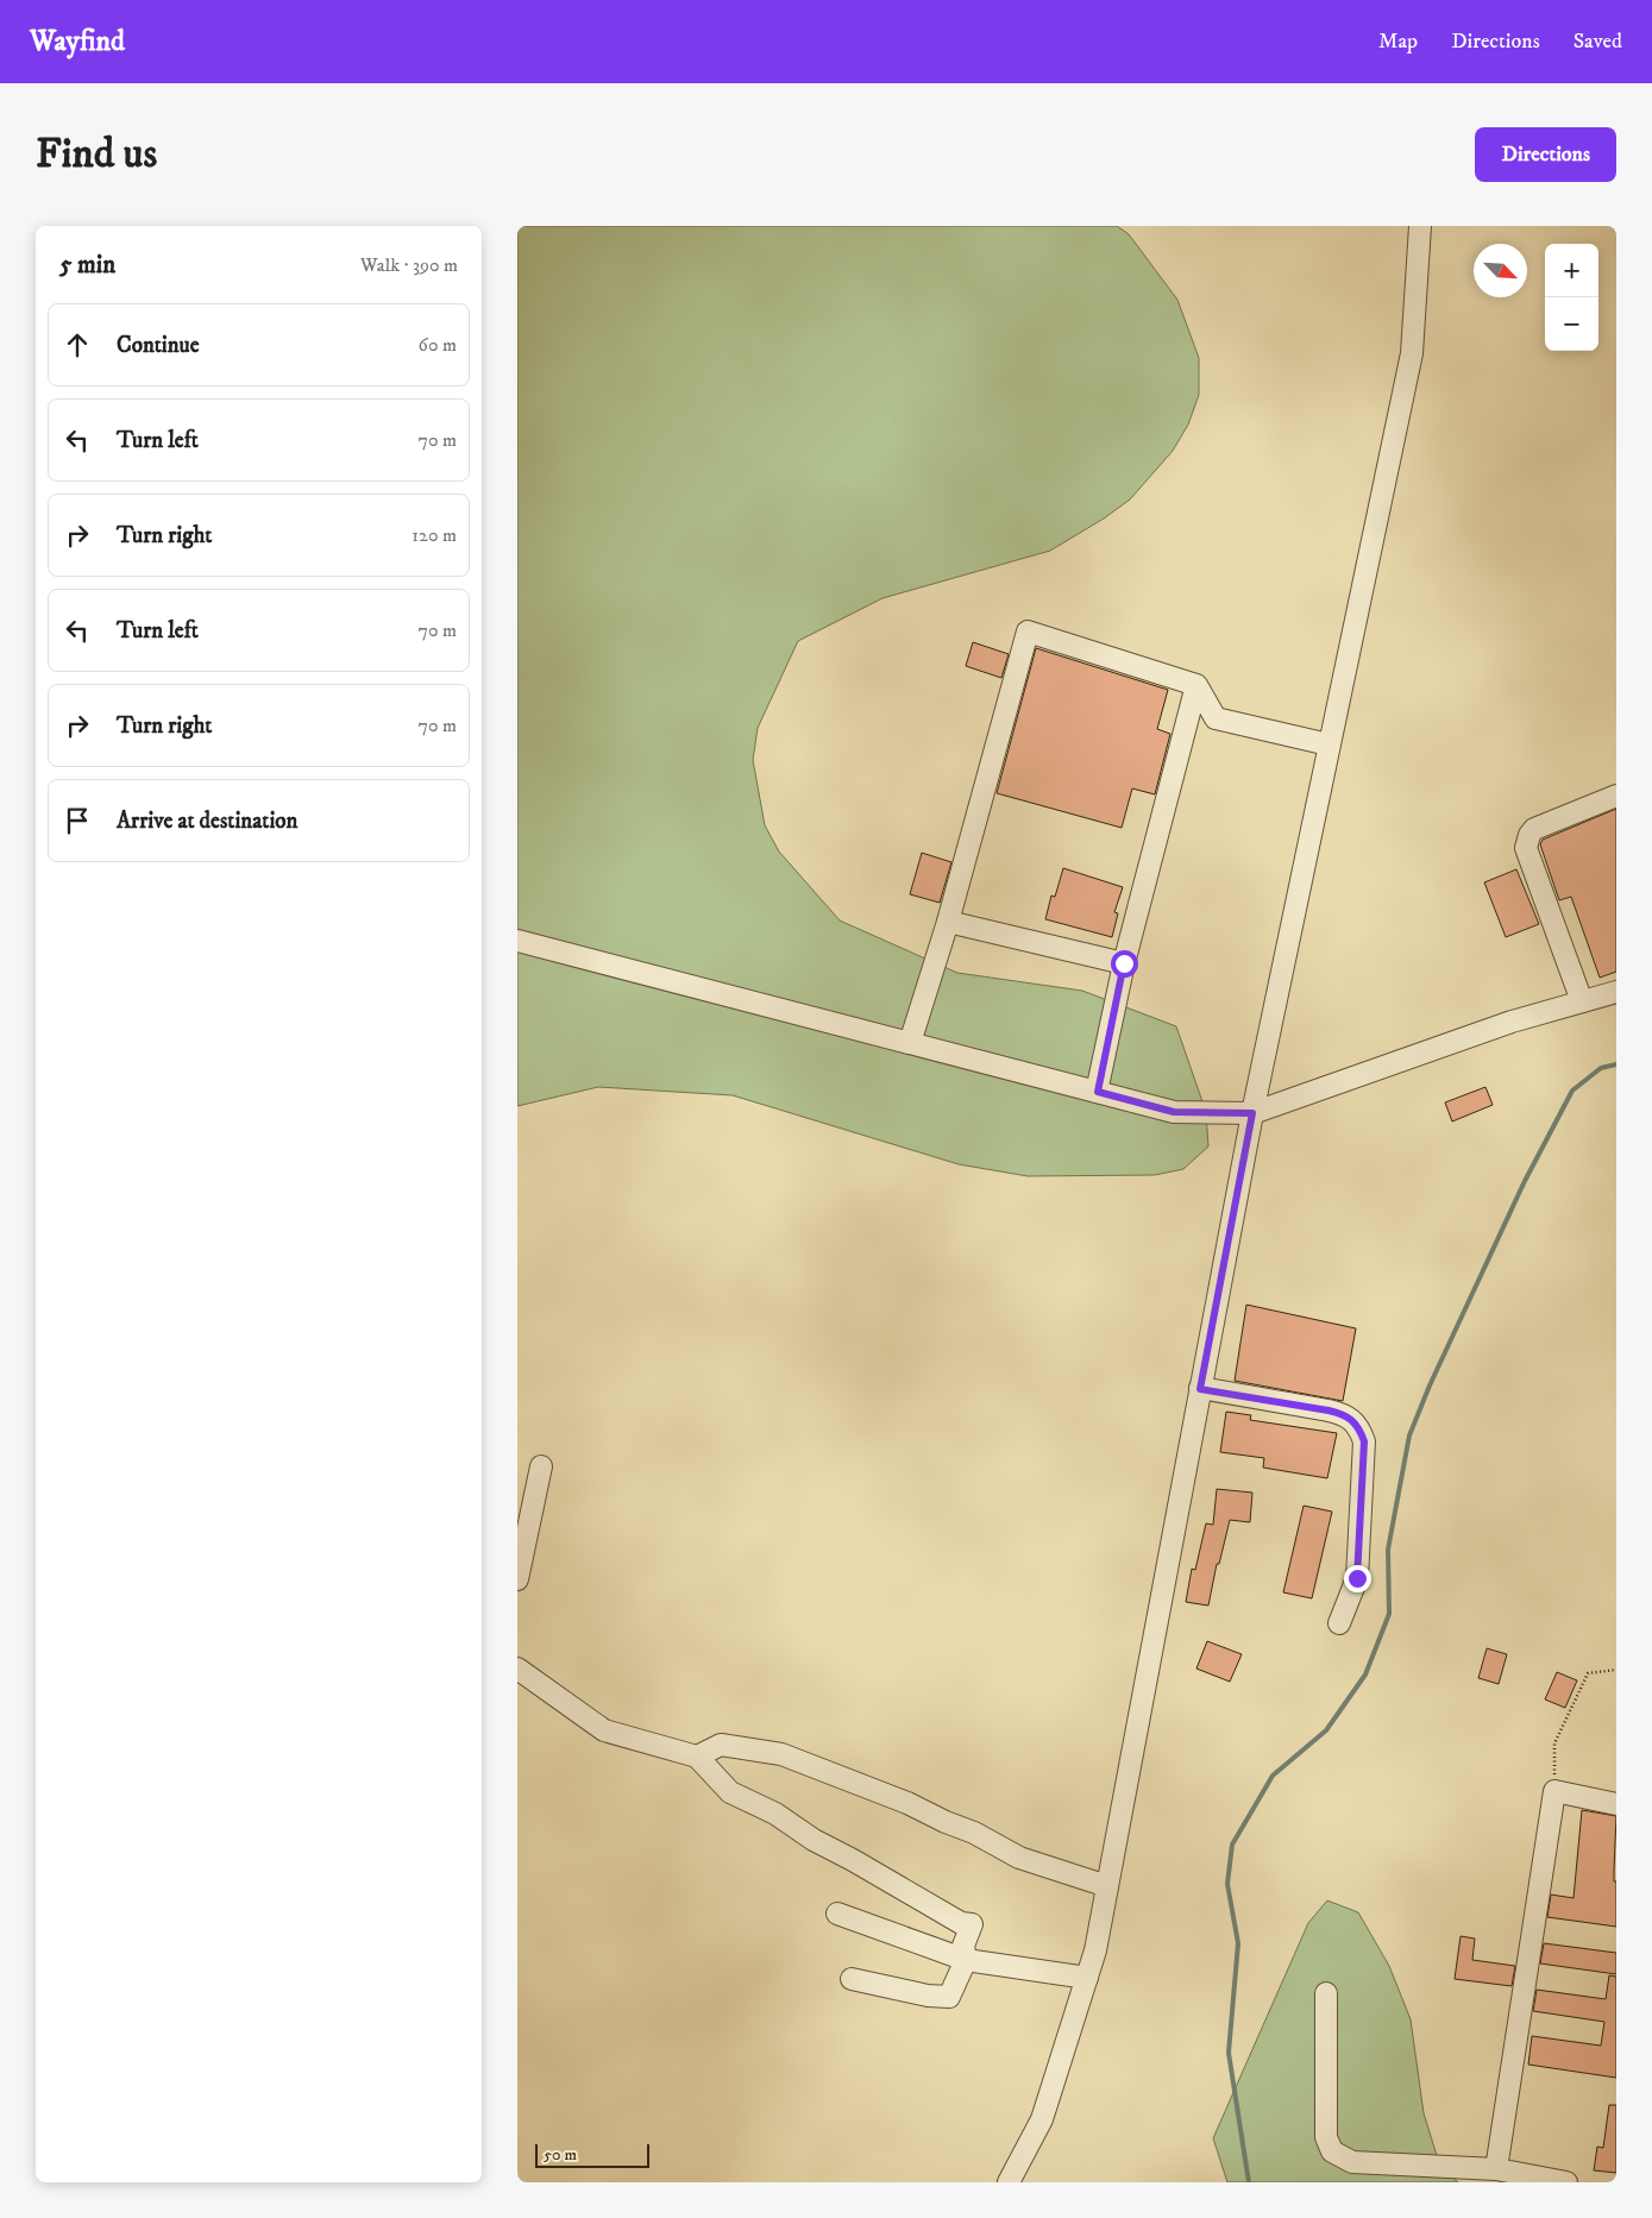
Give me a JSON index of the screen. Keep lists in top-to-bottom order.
{
  "scale_bar": "50 m",
  "north": "bottom right",
  "page": {
    "header": "Wayfind",
    "nav": ["Map", "Directions", "Saved"],
    "buttons": "Directions",
    "title": "Find us",
    "heading": ["5 min", "Walk · 390 m"],
    "map_buttons": ["+", "−"],
    "list": [
      ["Continue", "60 m"],
      ["Turn left", "70 m"],
      ["Turn right", "120 m"],
      ["Turn left", "70 m"],
      ["Turn right", "70 m"],
      "Arrive at destination"
    ],
    "scale": "50 m"
  }
}
